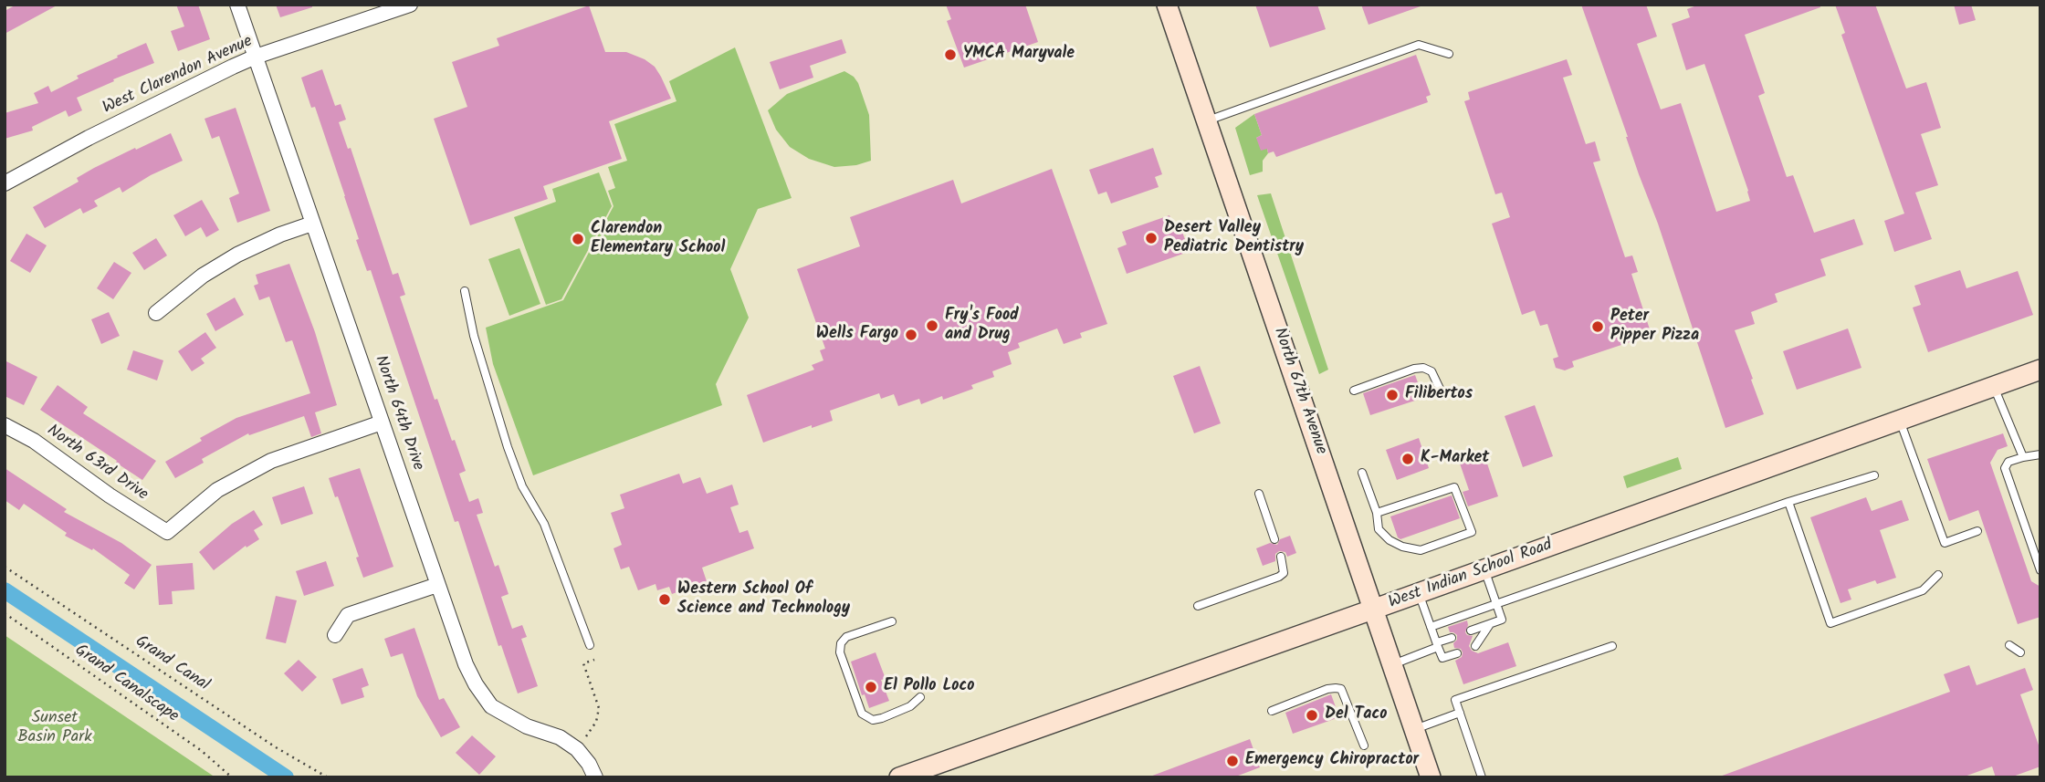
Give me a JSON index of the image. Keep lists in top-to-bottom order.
{
  "streets": {
    "main road": ["North 67th Avenue", "West Indian School Road"],
    "street": ["West Clarendon Avenue", "North 64th Drive", "North 63rd Drive"],
    "path": ["Grand Canal", "Grand Canalscape"]
  },
  "crossings": [
    ["West Clarendon Avenue", "North 64th Drive"],
    ["North 67th Avenue", "West Indian School Road"],
    ["North 64th Drive", "North 63rd Drive"]
  ],
  "parks": ["Sunset Basin Park"],
  "places": [
    "YMCA Maryvale",
    "Desert Valley Pediatric Dentistry",
    "Clarendon Elementary School",
    "Fry's Food and Drug",
    "Peter Pipper Pizza",
    "Wells Fargo",
    "Filibertos",
    "K-Market",
    "Western School Of Science and Technology",
    "El Pollo Loco",
    "Del Taco",
    "Emergency Chiropractor"
  ]
}
